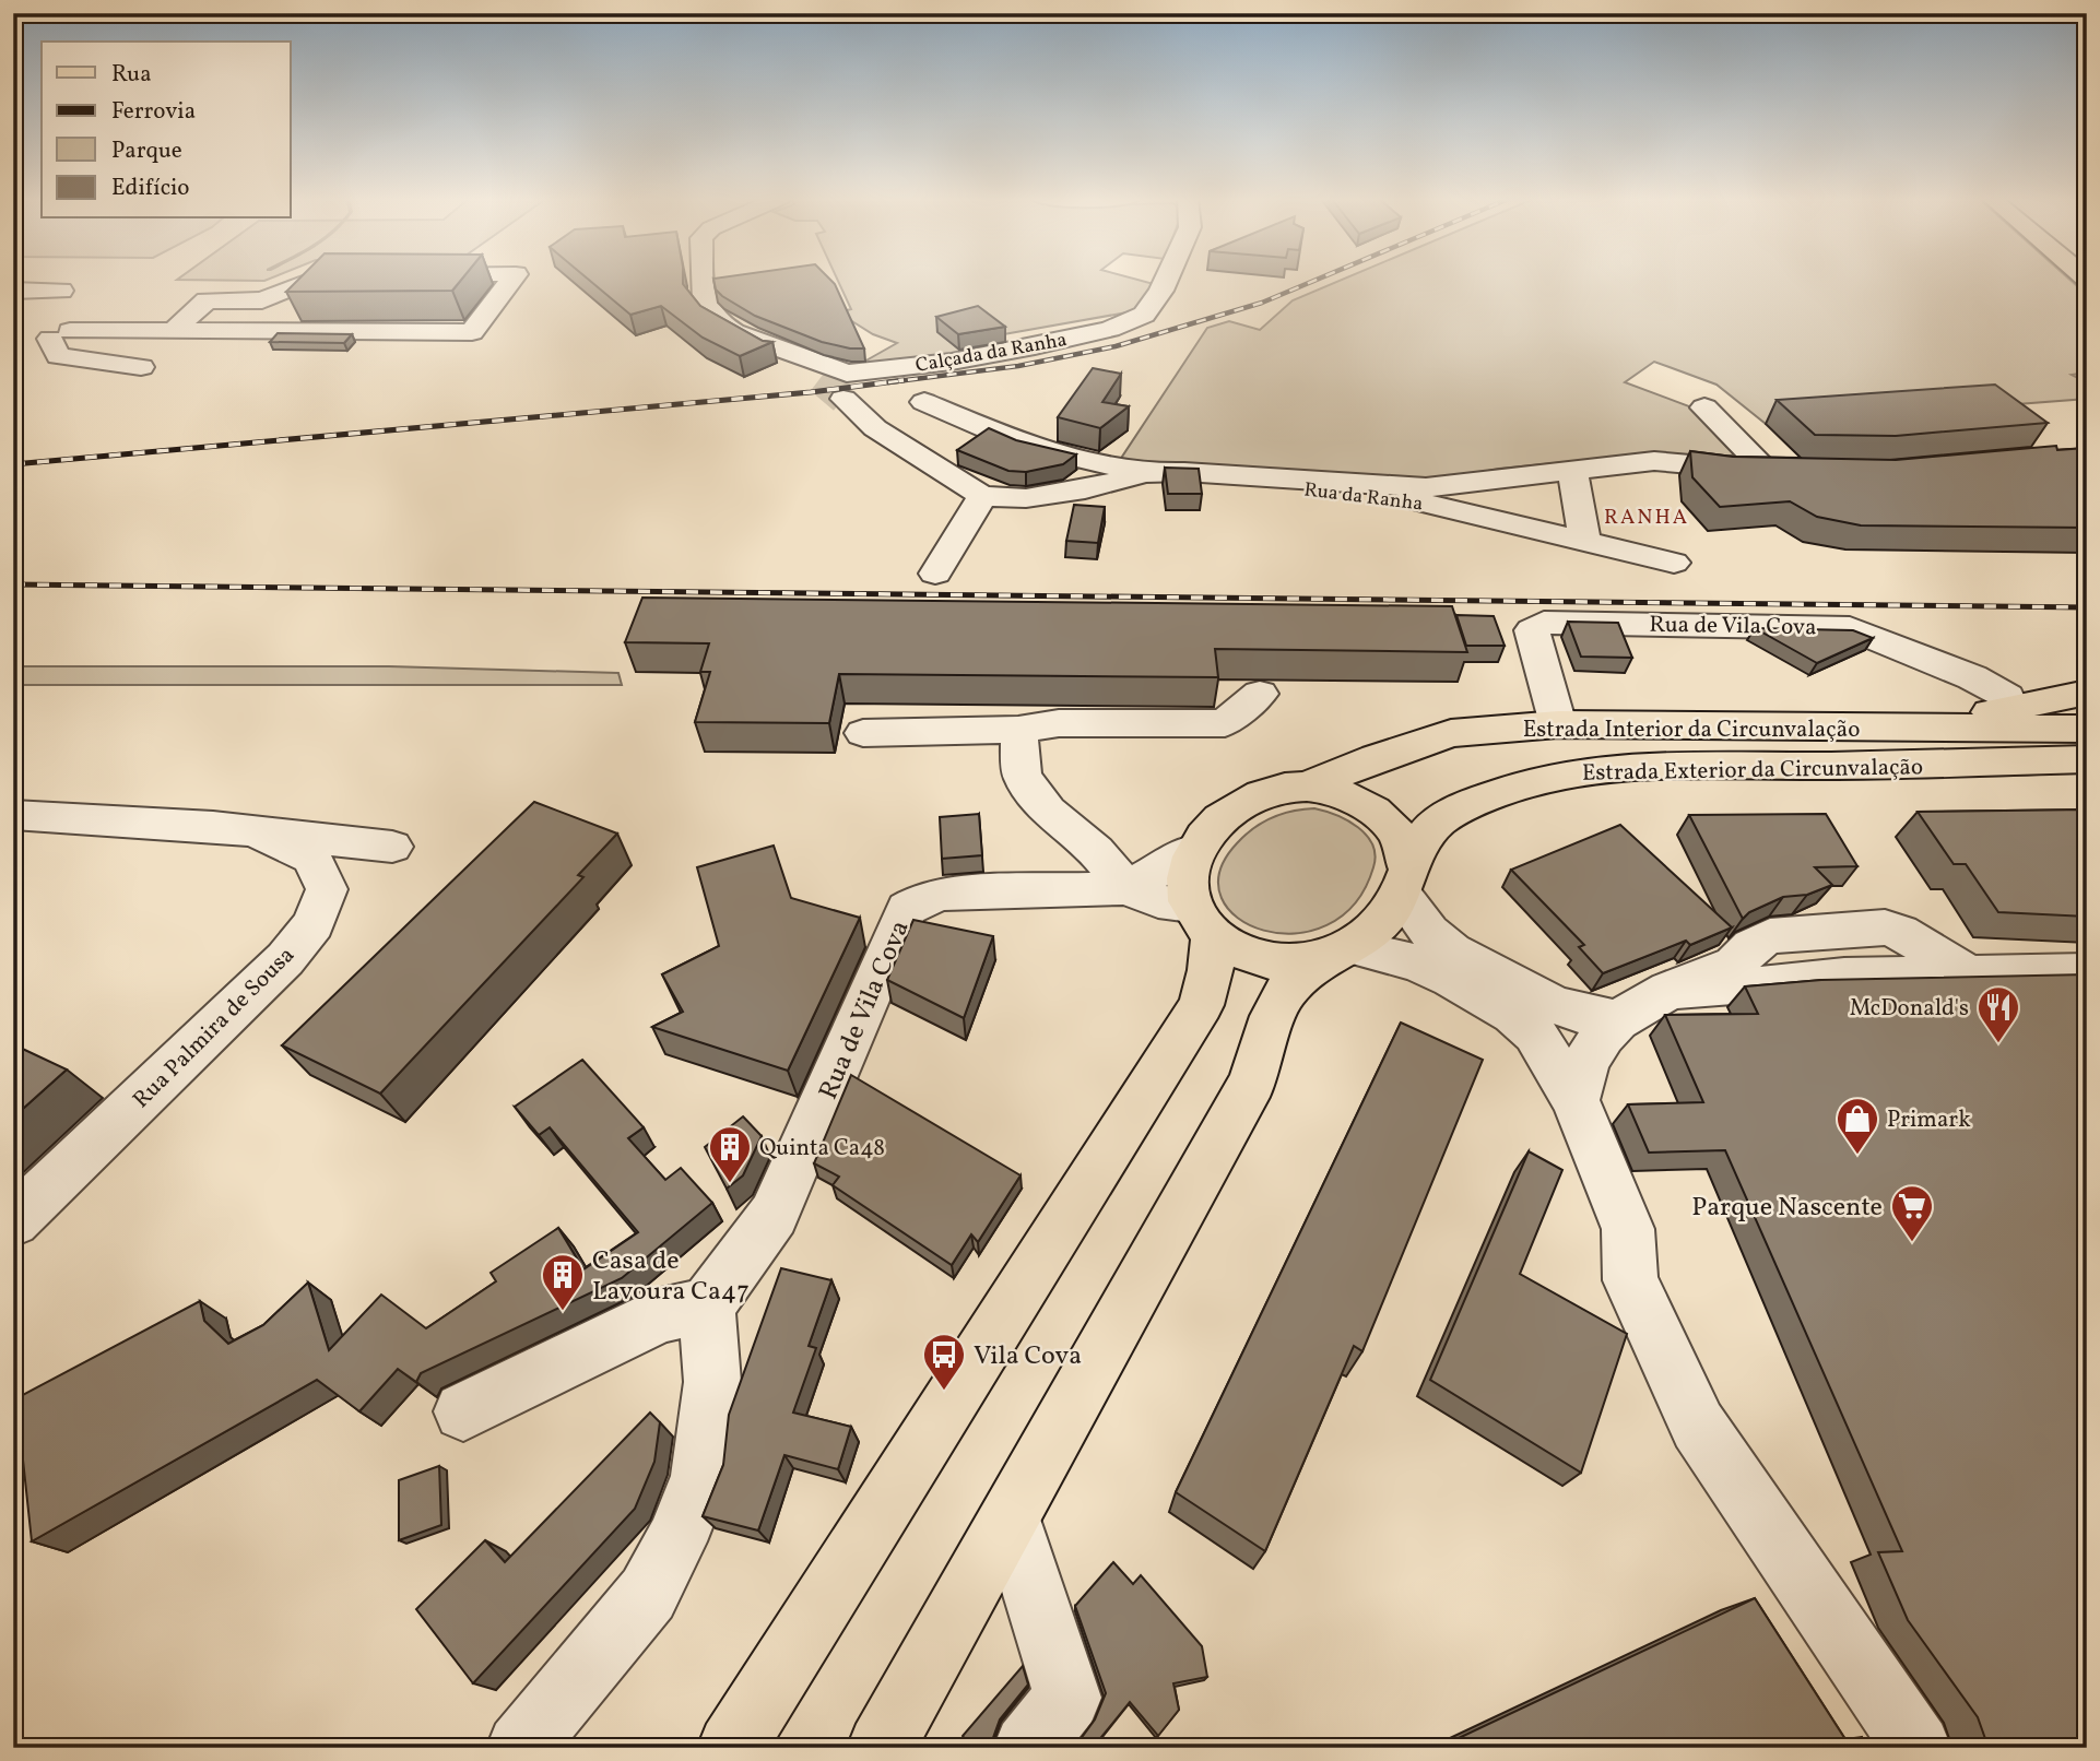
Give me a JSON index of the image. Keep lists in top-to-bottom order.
{
  "streets": {
    "main road": ["Estrada Interior da Circunvalação", "Estrada Exterior da Circunvalação"],
    "street": [
      "Calçada da Ranha",
      "Rua da Ranha",
      "Rua de Vila Cova",
      "Rua Palmira de Sousa"
    ]
  },
  "crossings": [
    ["Rua de Vila Cova", "Estrada Interior da Circunvalação"],
    ["Rua de Vila Cova", "Estrada Exterior da Circunvalação"],
    ["Estrada Interior da Circunvalação", "Estrada Exterior da Circunvalação"]
  ],
  "districts": ["RANHA"],
  "places": {
    "restaurant": ["McDonald's"],
    "shop": ["Primark"],
    "building": ["Quinta Ca48", "Casa de Lavoura Ca47"],
    "supermarket": ["Parque Nascente"],
    "bus stop": ["Vila Cova"]
  },
  "legend": [
    "Rua",
    "Ferrovia",
    "Parque",
    "Edifício"
  ]
}
